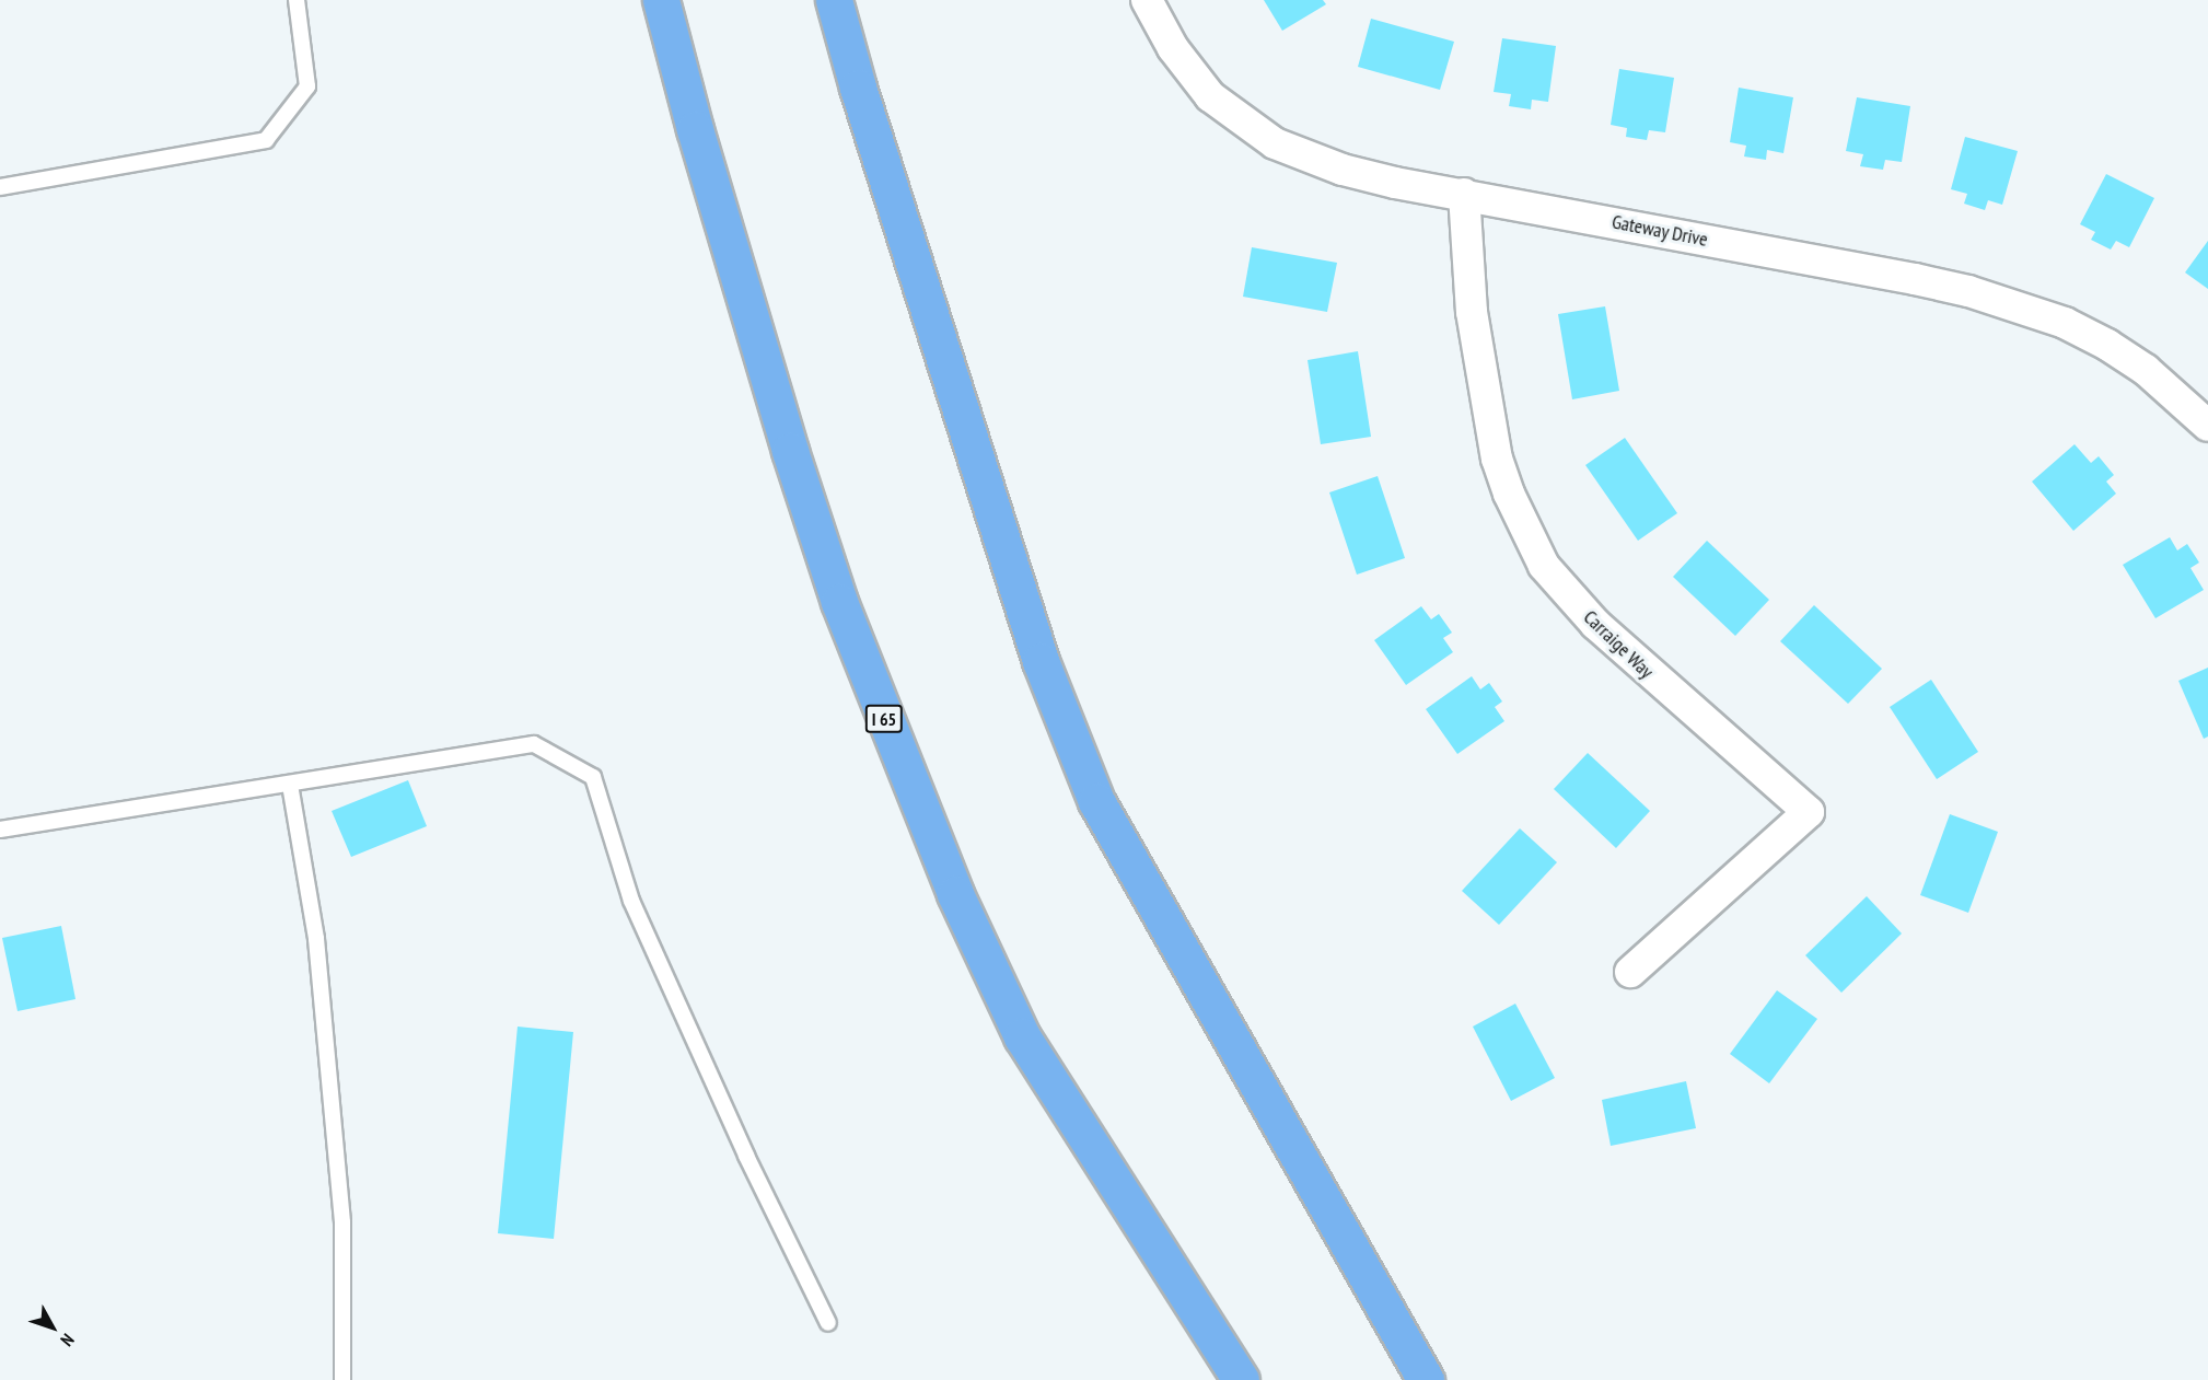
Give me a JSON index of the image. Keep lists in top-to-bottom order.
{
  "streets": {
    "highway": ["I 65"],
    "street": ["Gateway Drive", "Carraige Way"]
  },
  "crossings": [
    ["Gateway Drive", "Carraige Way"]
  ],
  "north": "bottom right"
}
